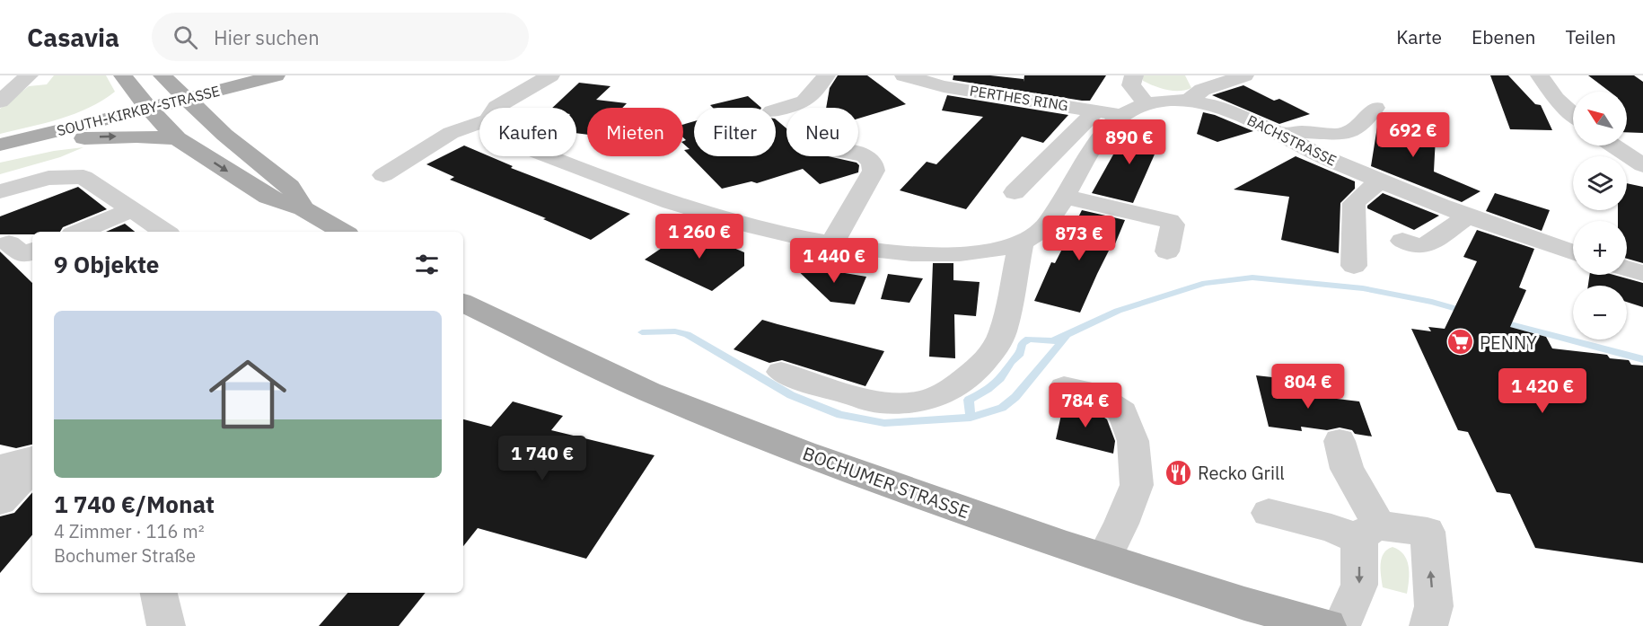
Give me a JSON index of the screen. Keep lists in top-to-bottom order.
{
  "streets": {
    "main road": ["SOUTH-KIRKBY-STRASSE", "BOCHUMER STRASSE"],
    "street": ["PERTHES RING", "BACHSTRASSE"]
  },
  "crossings": [
    ["PERTHES RING", "BACHSTRASSE"]
  ],
  "places": {
    "supermarket": ["PENNY"],
    "restaurant": ["Recko Grill"]
  },
  "north": "top left",
  "page": {
    "header": "Casavia",
    "search": "Hier suchen",
    "nav": ["Karte", "Ebenen", "Teilen"],
    "map_buttons": ["+", "−"],
    "chip": [
      "Kaufen",
      "Mieten",
      "Filter",
      "Neu"
    ],
    "price": [
      "692 €",
      "890 €",
      "1 260 €",
      "873 €",
      "1 440 €",
      "804 €",
      "1 420 €",
      "784 €",
      "1 740 €"
    ],
    "heading": "9 Objekte",
    "list": [
      {
        "name": "1 740 €/Monat",
        "note": "4 Zimmer · 116 m² · Bochumer Straße"
      }
    ]
  }
}
